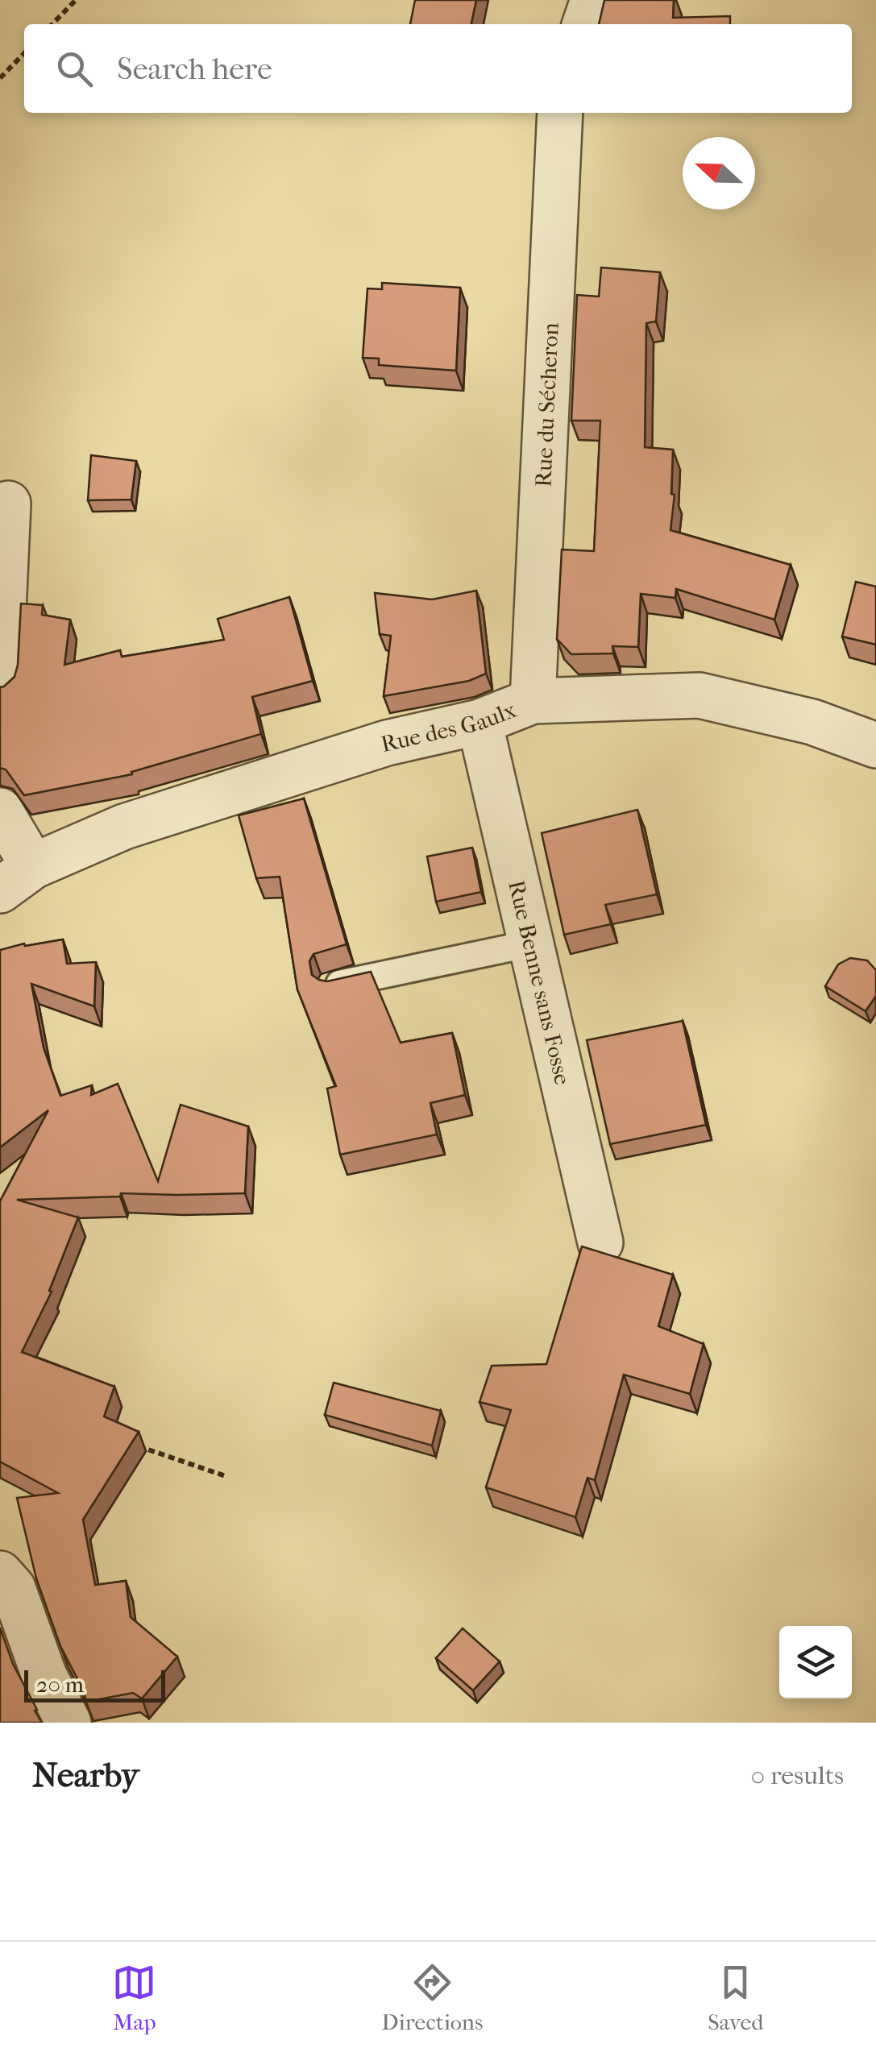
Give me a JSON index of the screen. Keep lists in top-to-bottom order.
{
  "streets": {
    "street": ["Rue du Sécheron", "Rue des Gaulx", "Rue Benne sans Fosse"]
  },
  "crossings": [
    ["Rue du Sécheron", "Rue des Gaulx"],
    ["Rue des Gaulx", "Rue Benne sans Fosse"]
  ],
  "scale_bar": "20 m",
  "north": "left",
  "page": {
    "search": "Search here",
    "scale": "20 m",
    "heading": ["Nearby", "0 results"],
    "nav": ["Map", "Directions", "Saved"]
  }
}
